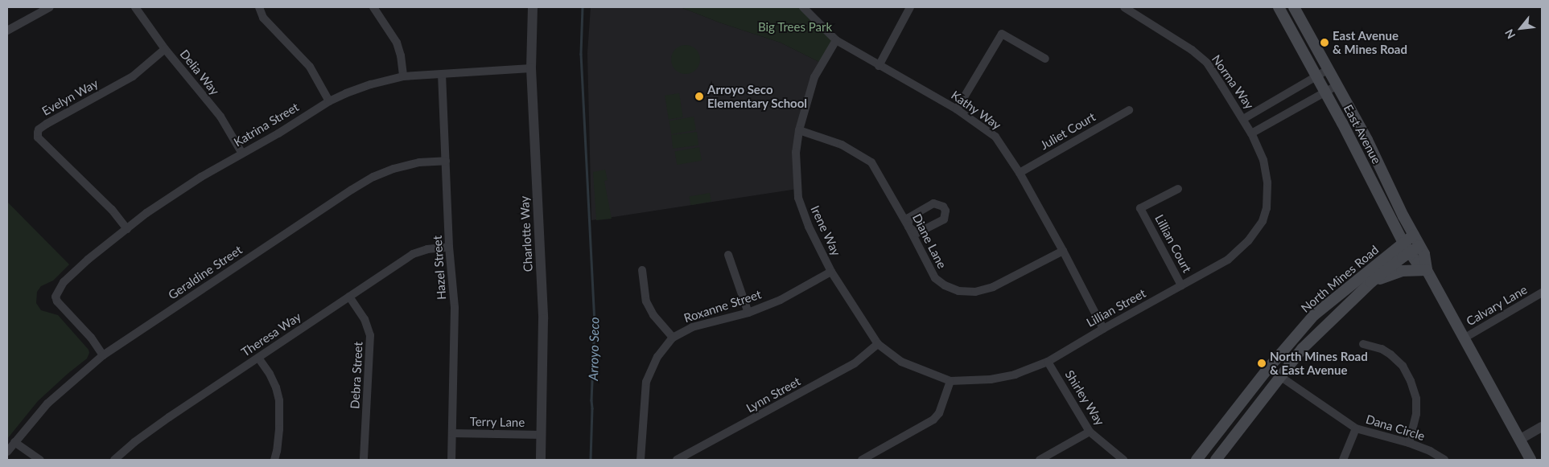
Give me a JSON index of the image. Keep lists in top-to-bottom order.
{
  "streets": {
    "main road": ["East Avenue", "North Mines Road"],
    "street": [
      "Delia Way",
      "Norma Way",
      "Evelyn Way",
      "Kathy Way",
      "Katrina Street",
      "Juliet Court",
      "Irene Way",
      "Charlotte Way",
      "Diane Lane",
      "Lillian Court",
      "Hazel Street",
      "Geraldine Street",
      "Calvary Lane",
      "Roxanne Street",
      "Lillian Street",
      "Theresa Way",
      "Debra Street",
      "Lynn Street",
      "Shirley Way",
      "Terry Lane",
      "Dana Circle"
    ]
  },
  "crossings": [
    ["Delia Way", "Evelyn Way"],
    ["Delia Way", "Katrina Street"],
    ["Norma Way", "Lillian Street"],
    ["Evelyn Way", "Katrina Street"],
    ["Kathy Way", "Juliet Court"],
    ["Kathy Way", "Irene Way"],
    ["Kathy Way", "Diane Lane"],
    ["Kathy Way", "Lillian Street"],
    ["Katrina Street", "Charlotte Way"],
    ["Katrina Street", "Hazel Street"],
    ["Katrina Street", "Geraldine Street"],
    ["East Avenue", "North Mines Road"],
    ["East Avenue", "Calvary Lane"],
    ["Irene Way", "Diane Lane"],
    ["Irene Way", "Roxanne Street"],
    ["Irene Way", "Lillian Street"],
    ["Irene Way", "Lynn Street"],
    ["Charlotte Way", "Terry Lane"],
    ["Lillian Court", "Lillian Street"],
    ["Hazel Street", "Geraldine Street"],
    ["Hazel Street", "Theresa Way"],
    ["Hazel Street", "Terry Lane"],
    ["North Mines Road", "Dana Circle"],
    ["Lillian Street", "Shirley Way"],
    ["Theresa Way", "Debra Street"]
  ],
  "water": ["Arroyo Seco"],
  "parks": ["Big Trees Park"],
  "places": ["East Avenue & Mines Road", "Arroyo Seco Elementary School", "North Mines Road & East Avenue"],
  "north": "bottom left"
}
